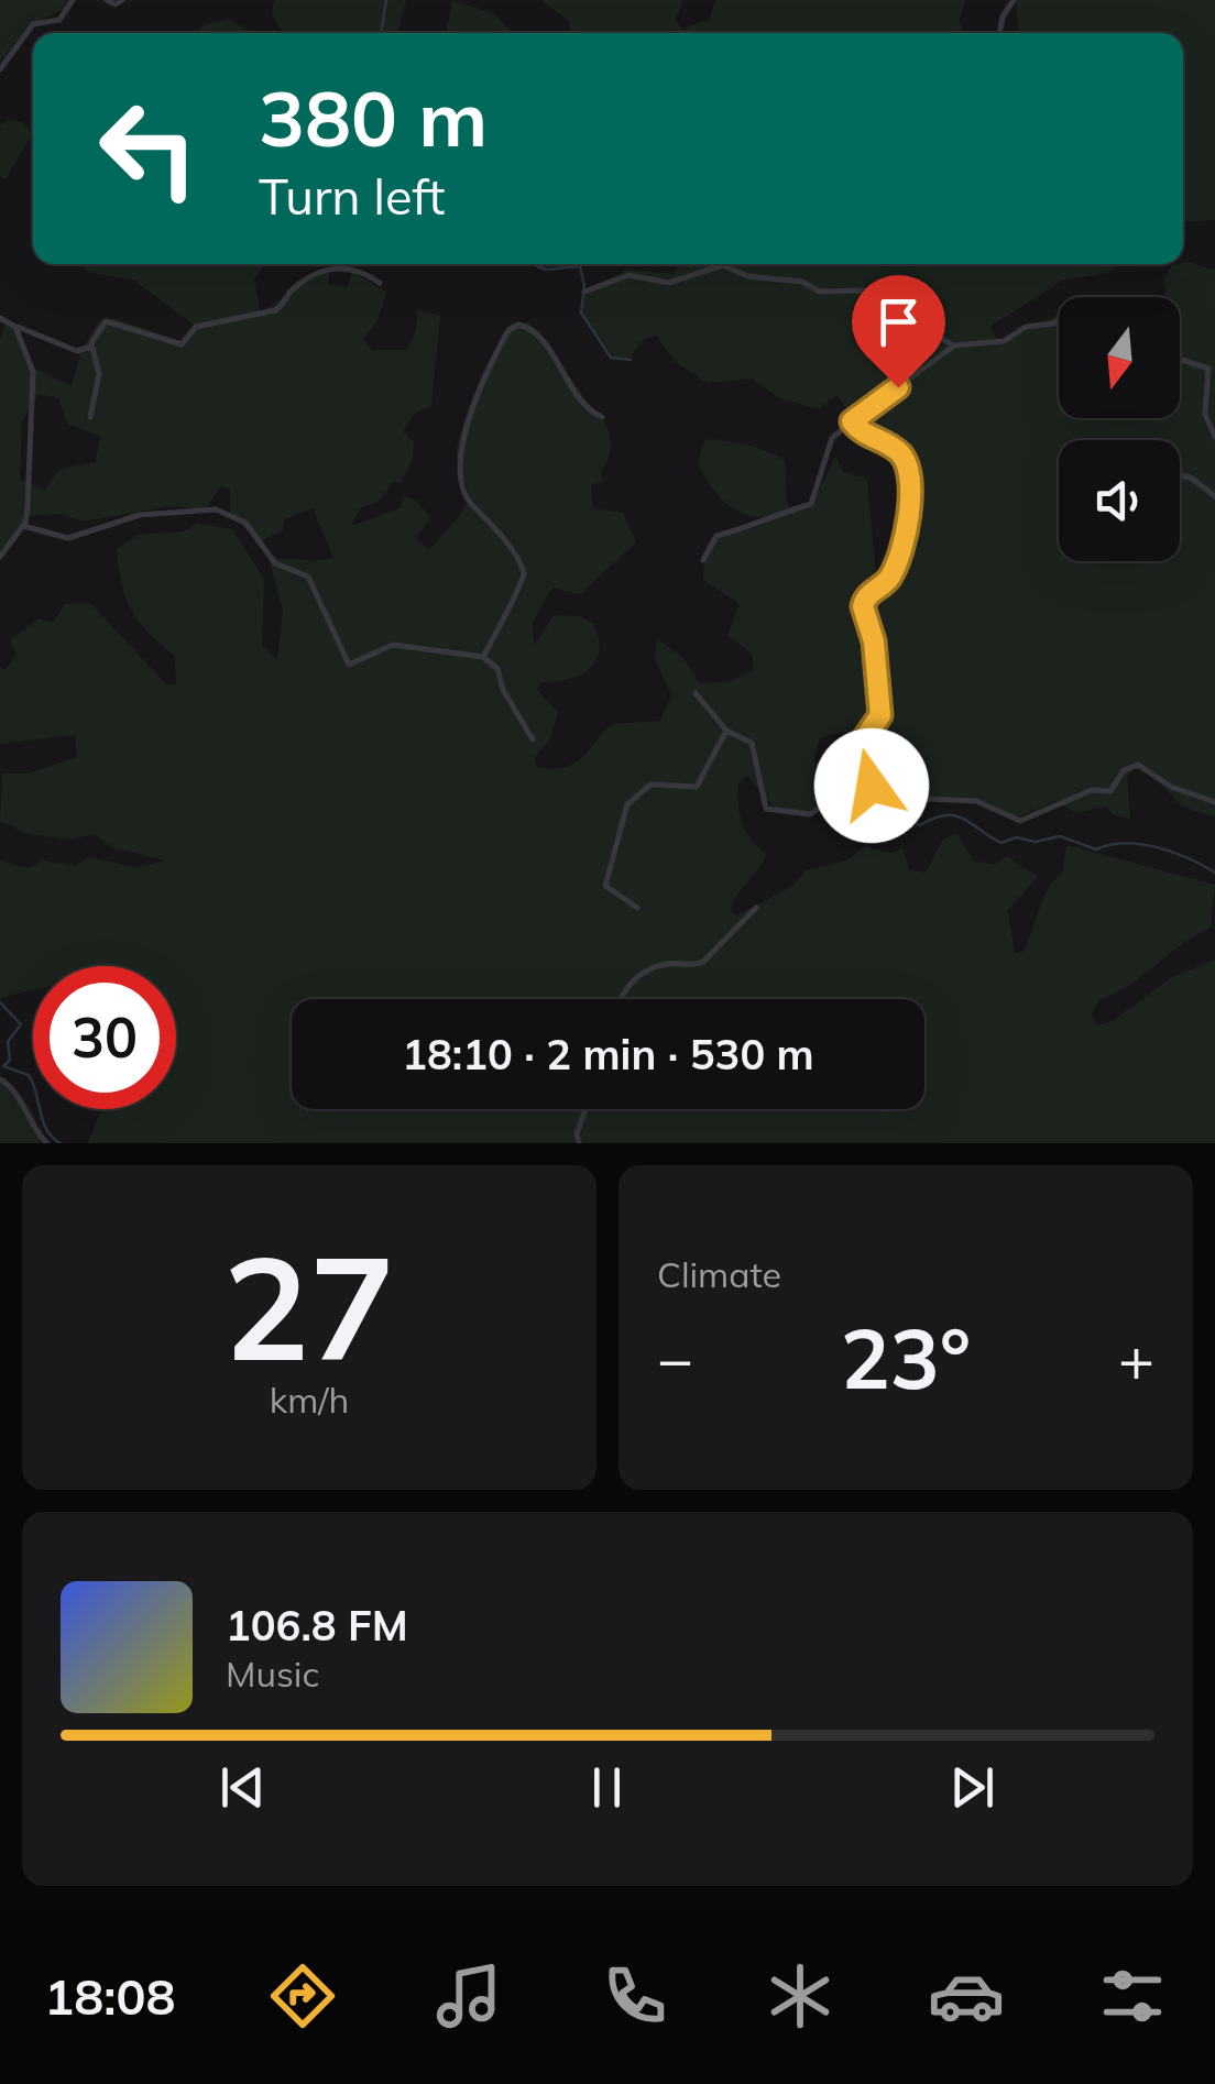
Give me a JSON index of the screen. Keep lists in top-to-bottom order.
{
  "north": "bottom",
  "page": {
    "turn": ["380 m", "Turn left"],
    "limit": "30",
    "trip": "18:10 · 2 min · 530 m",
    "tile": [
      ["27", "km/h"],
      "Climate"
    ],
    "heat": ["−", "23°", "+"],
    "song": ["106.8 FM", "Music"],
    "tabs": "18:08"
  }
}
